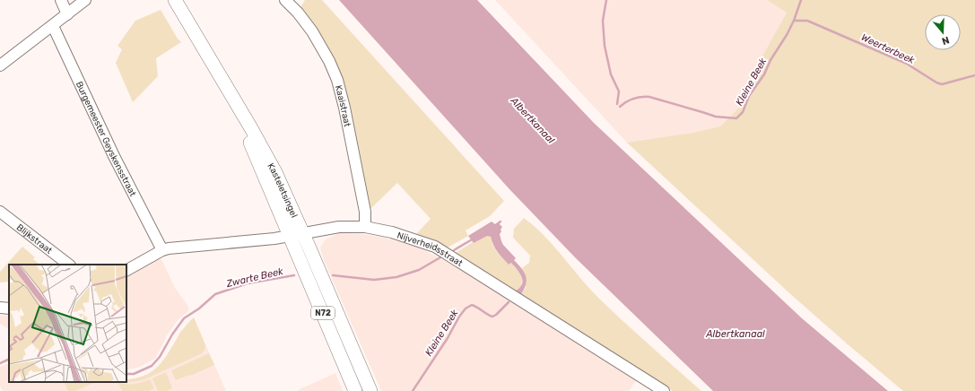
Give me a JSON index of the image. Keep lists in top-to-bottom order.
{
  "streets": {
    "main road": ["Kasteletsingel", "N72"],
    "street": [
      "Kaaistraat",
      "Burgemeester Geyskensstraat",
      "Blijkstraat",
      "Nijverheidsstraat"
    ]
  },
  "crossings": [
    ["Kaaistraat", "Nijverheidsstraat"],
    ["Burgemeester Geyskensstraat", "Nijverheidsstraat"],
    ["Kasteletsingel", "Nijverheidsstraat"]
  ],
  "water": [
    "Weerterbeek",
    "Kleine Beek",
    "Albertkanaal",
    "Zwarte Beek"
  ],
  "north": "bottom"
}
